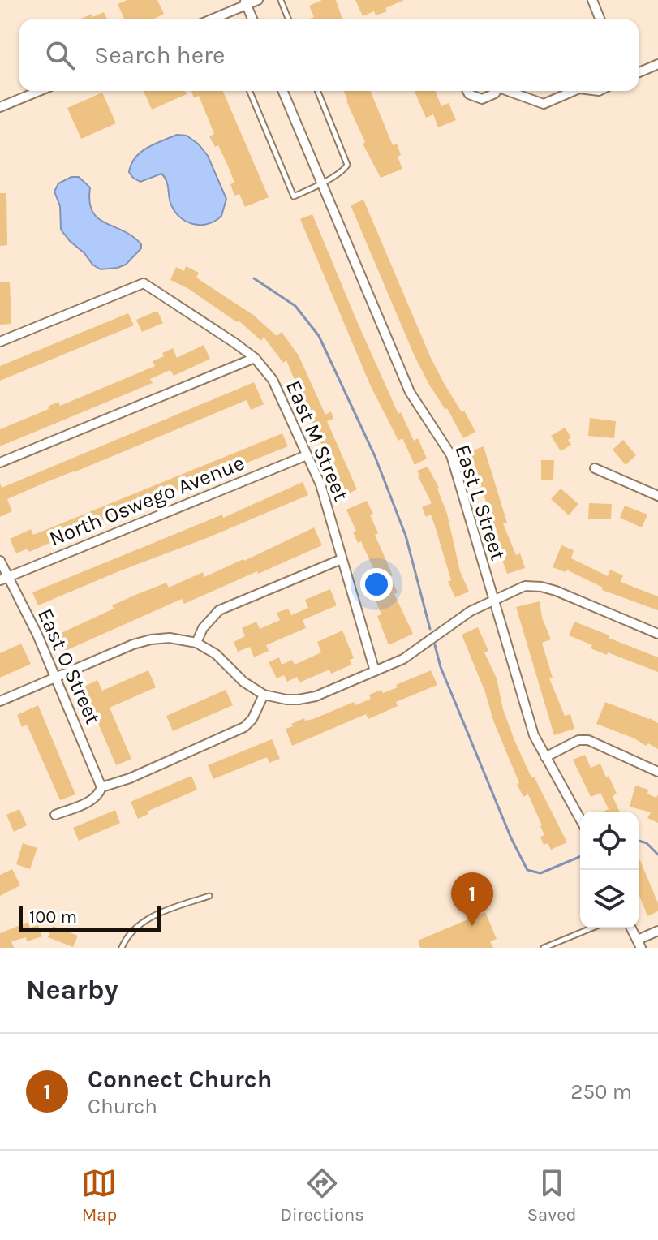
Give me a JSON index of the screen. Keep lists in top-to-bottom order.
{
  "streets": {
    "street": [
      "East M Street",
      "North Oswego Avenue",
      "East L Street",
      "East O Street"
    ]
  },
  "crossings": [
    ["East M Street", "North Oswego Avenue"],
    ["North Oswego Avenue", "East O Street"]
  ],
  "scale_bar": "100 m",
  "page": {
    "search": "Search here",
    "pins": "1",
    "scale": "100 m",
    "heading": "Nearby",
    "list": [
      {
        "mark": "1",
        "name": "Connect Church",
        "note": "Church",
        "value": "250 m"
      }
    ],
    "nav": ["Map", "Directions", "Saved"]
  }
}
